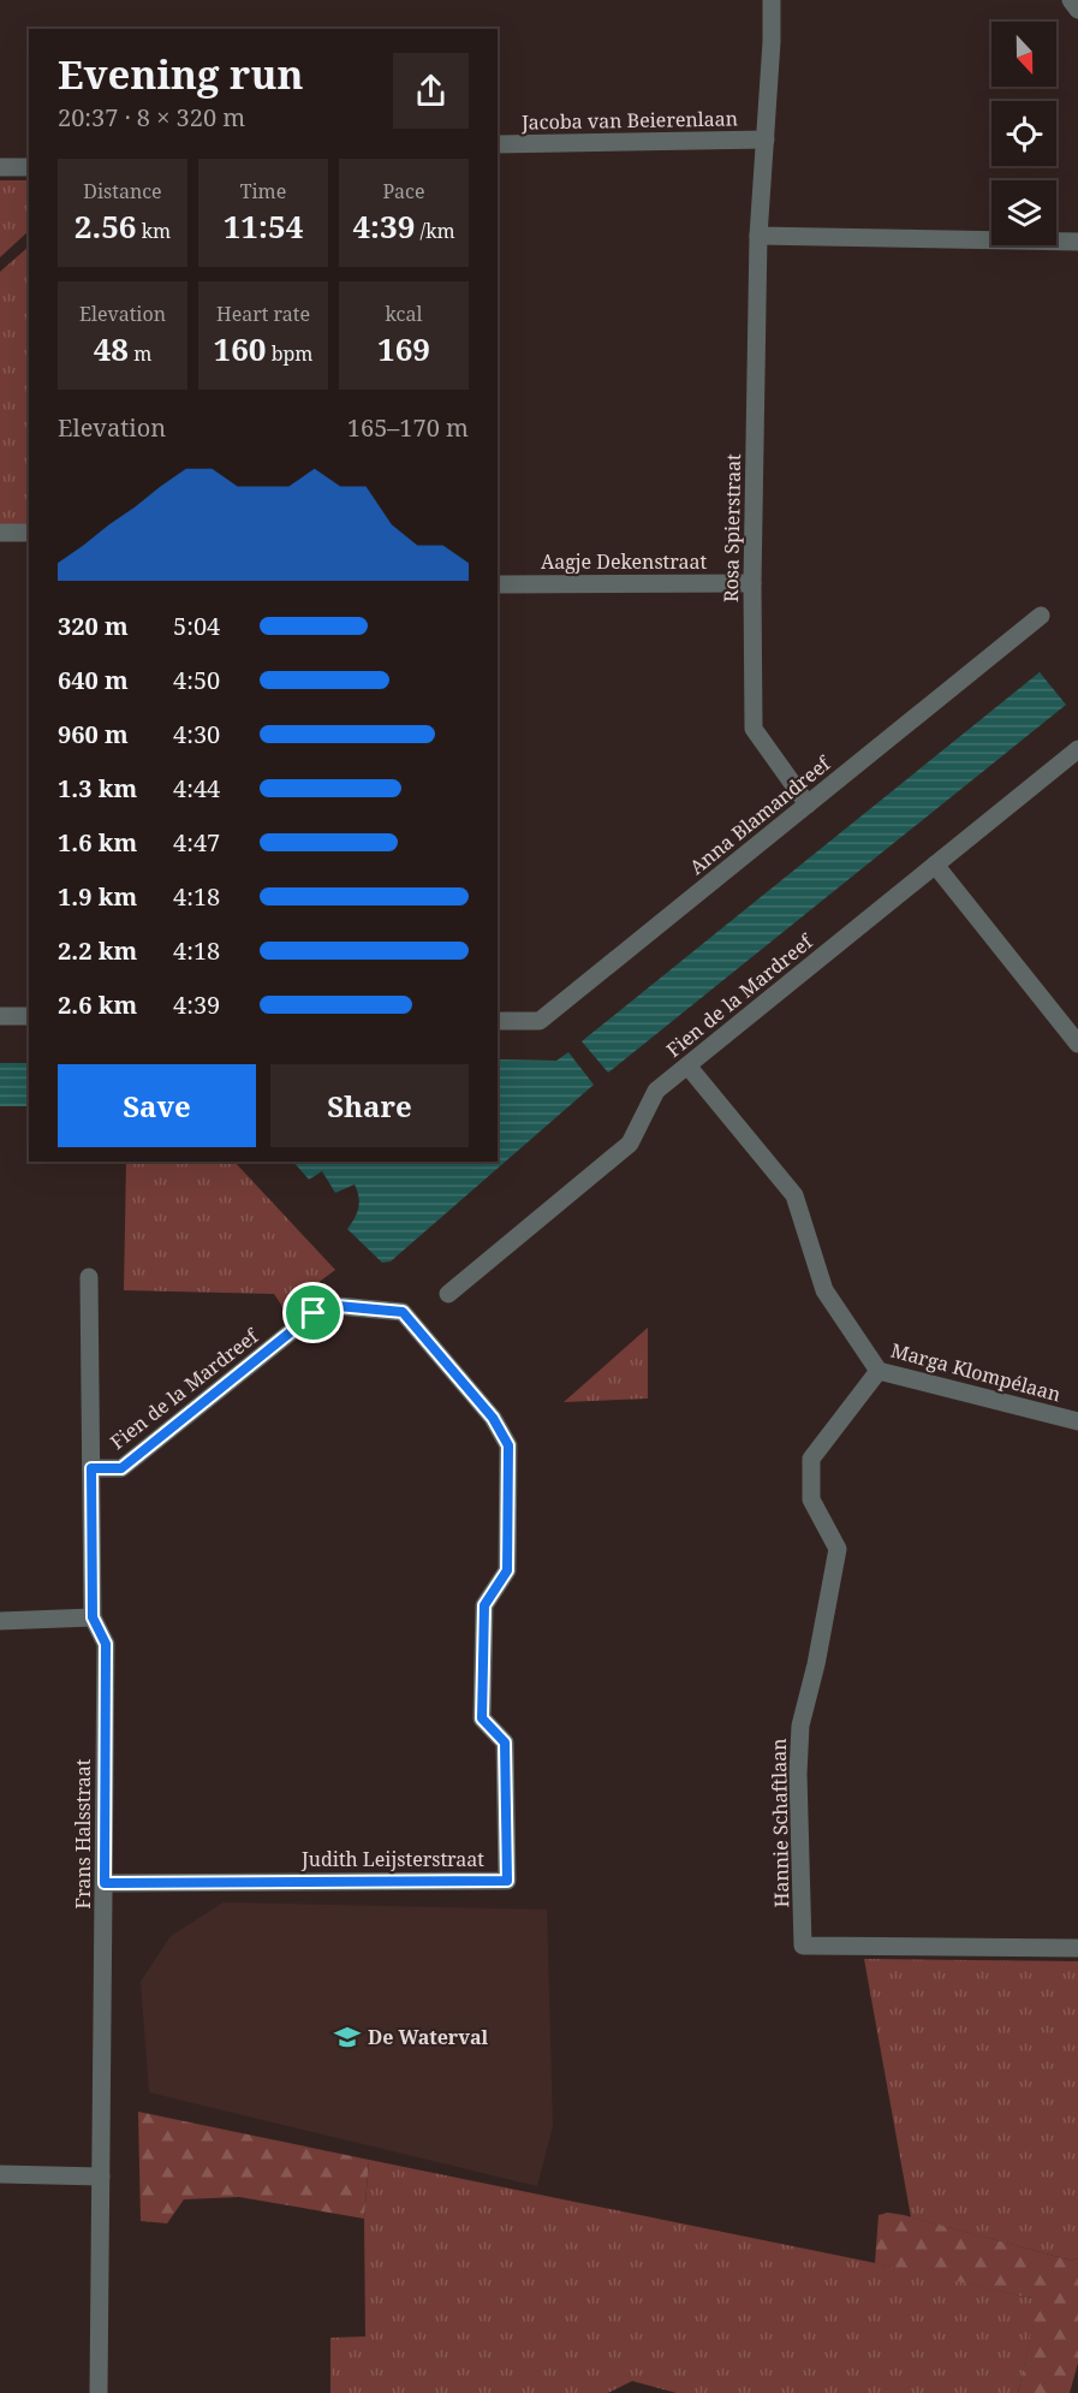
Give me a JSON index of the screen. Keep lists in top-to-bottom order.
{
  "streets": {
    "street": [
      "Jacoba van Beierenlaan",
      "Rosa Spierstraat",
      "Aagje Dekenstraat",
      "Anna Blamandreef",
      "Fien de la Mardreef",
      "Marga Klompélaan",
      "Hannie Schaftlaan",
      "Frans Halsstraat",
      "Judith Leijsterstraat"
    ]
  },
  "crossings": [
    ["Jacoba van Beierenlaan", "Rosa Spierstraat"],
    ["Rosa Spierstraat", "Aagje Dekenstraat"],
    ["Rosa Spierstraat", "Anna Blamandreef"],
    ["Fien de la Mardreef", "Marga Klompélaan"],
    ["Fien de la Mardreef", "Frans Halsstraat"],
    ["Fien de la Mardreef", "Judith Leijsterstraat"],
    ["Marga Klompélaan", "Hannie Schaftlaan"],
    ["Frans Halsstraat", "Judith Leijsterstraat"]
  ],
  "places": {
    "school or university": ["De Waterval"]
  },
  "north": "bottom",
  "page": {
    "heading": ["Evening run", "20:37 · 8 × 320 m"],
    "stats": [
      ["Distance", "2.56 km"],
      ["Time", "11:54"],
      ["Pace", "4:39 /km"],
      ["Elevation", "48 m"],
      ["Heart rate", "160 bpm"],
      ["kcal", "169"]
    ],
    "chart": ["Elevation", "165–170 m"],
    "list": [
      {
        "name": "320 m",
        "note": "5:04"
      },
      {
        "name": "640 m",
        "note": "4:50"
      },
      {
        "name": "960 m",
        "note": "4:30"
      },
      {
        "name": "1.3 km",
        "note": "4:44"
      },
      {
        "name": "1.6 km",
        "note": "4:47"
      },
      {
        "name": "1.9 km",
        "note": "4:18"
      },
      {
        "name": "2.2 km",
        "note": "4:18"
      },
      {
        "name": "2.6 km",
        "note": "4:39"
      }
    ],
    "buttons": ["Save", "Share"]
  }
}
